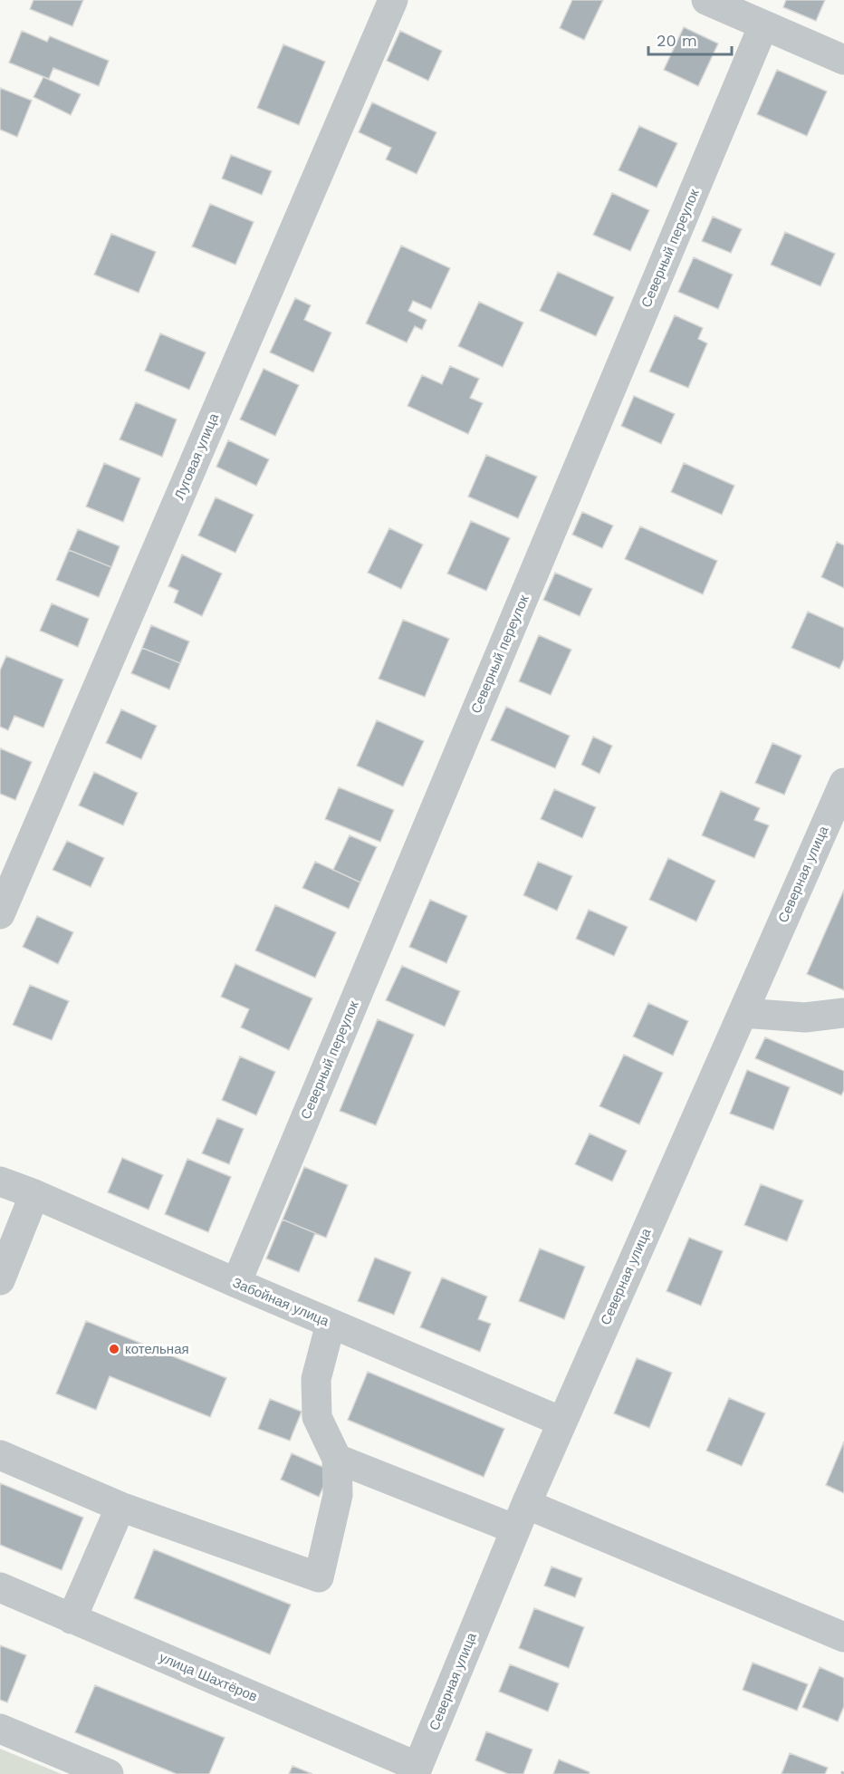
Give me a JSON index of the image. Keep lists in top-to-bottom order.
{
  "streets": {
    "street": [
      "Северный переулок",
      "Луговая улица",
      "Северная улица",
      "Забойная улица",
      "улица Шахтёров"
    ]
  },
  "crossings": [
    ["Северный переулок", "Забойная улица"],
    ["Северная улица", "Забойная улица"],
    ["Северная улица", "улица Шахтёров"]
  ],
  "places": ["котельная"],
  "scale_bar": "20 m"
}
